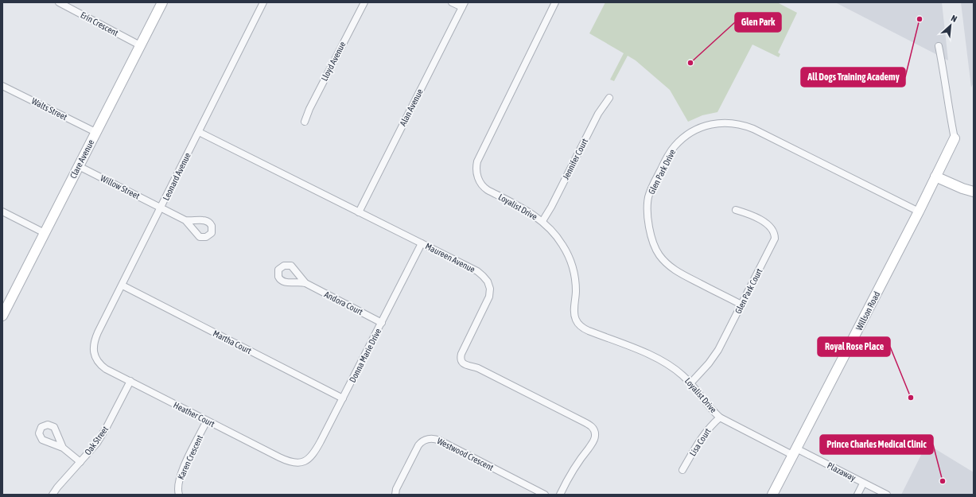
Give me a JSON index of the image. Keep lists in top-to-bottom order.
{
  "streets": {
    "street": [
      "Erin Crescent",
      "Lloyd Avenue",
      "Alan Avenue",
      "Walts Street",
      "Clare Avenue",
      "Jennifer Court",
      "Glen Park Drive",
      "Leonard Avenue",
      "Willow Street",
      "Loyalist Drive",
      "Maureen Avenue",
      "Glen Park Court",
      "Andora Court",
      "Willson Road",
      "Martha Court",
      "Donna Marie Drive",
      "Heather Court",
      "Oak Street",
      "Lisa Court",
      "Westwood Crescent",
      "Karen Crescent",
      "Plazaway"
    ]
  },
  "crossings": [
    ["Erin Crescent", "Clare Avenue"],
    ["Alan Avenue", "Maureen Avenue"],
    ["Walts Street", "Clare Avenue"],
    ["Clare Avenue", "Willow Street"],
    ["Jennifer Court", "Loyalist Drive"],
    ["Glen Park Drive", "Glen Park Court"],
    ["Glen Park Drive", "Willson Road"],
    ["Leonard Avenue", "Willow Street"],
    ["Leonard Avenue", "Maureen Avenue"],
    ["Leonard Avenue", "Martha Court"],
    ["Leonard Avenue", "Heather Court"],
    ["Loyalist Drive", "Glen Park Court"],
    ["Loyalist Drive", "Willson Road"],
    ["Loyalist Drive", "Lisa Court"],
    ["Loyalist Drive", "Plazaway"],
    ["Maureen Avenue", "Donna Marie Drive"],
    ["Andora Court", "Donna Marie Drive"],
    ["Willson Road", "Plazaway"],
    ["Martha Court", "Donna Marie Drive"],
    ["Donna Marie Drive", "Heather Court"],
    ["Heather Court", "Oak Street"],
    ["Heather Court", "Karen Crescent"]
  ],
  "places": [
    "All Dogs Training Academy",
    "Glen Park",
    "Royal Rose Place",
    "Prince Charles Medical Clinic"
  ],
  "north": "top right"
}
